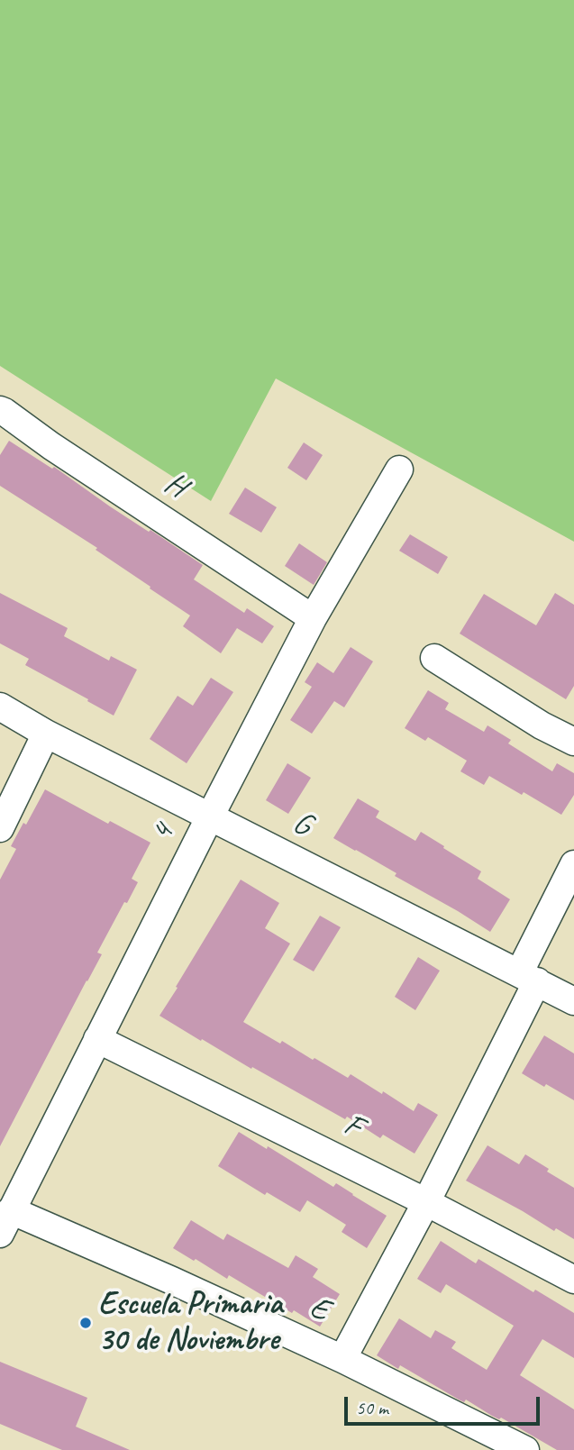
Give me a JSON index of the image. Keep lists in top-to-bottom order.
{
  "streets": {
    "street": [
      "H",
      "G",
      "4",
      "F",
      "E"
    ]
  },
  "crossings": [
    ["H", "4"],
    ["G", "4"],
    ["4", "F"],
    ["4", "E"]
  ],
  "places": ["Escuela Primaria 30 de Noviembre"],
  "scale_bar": "50 m"
}
